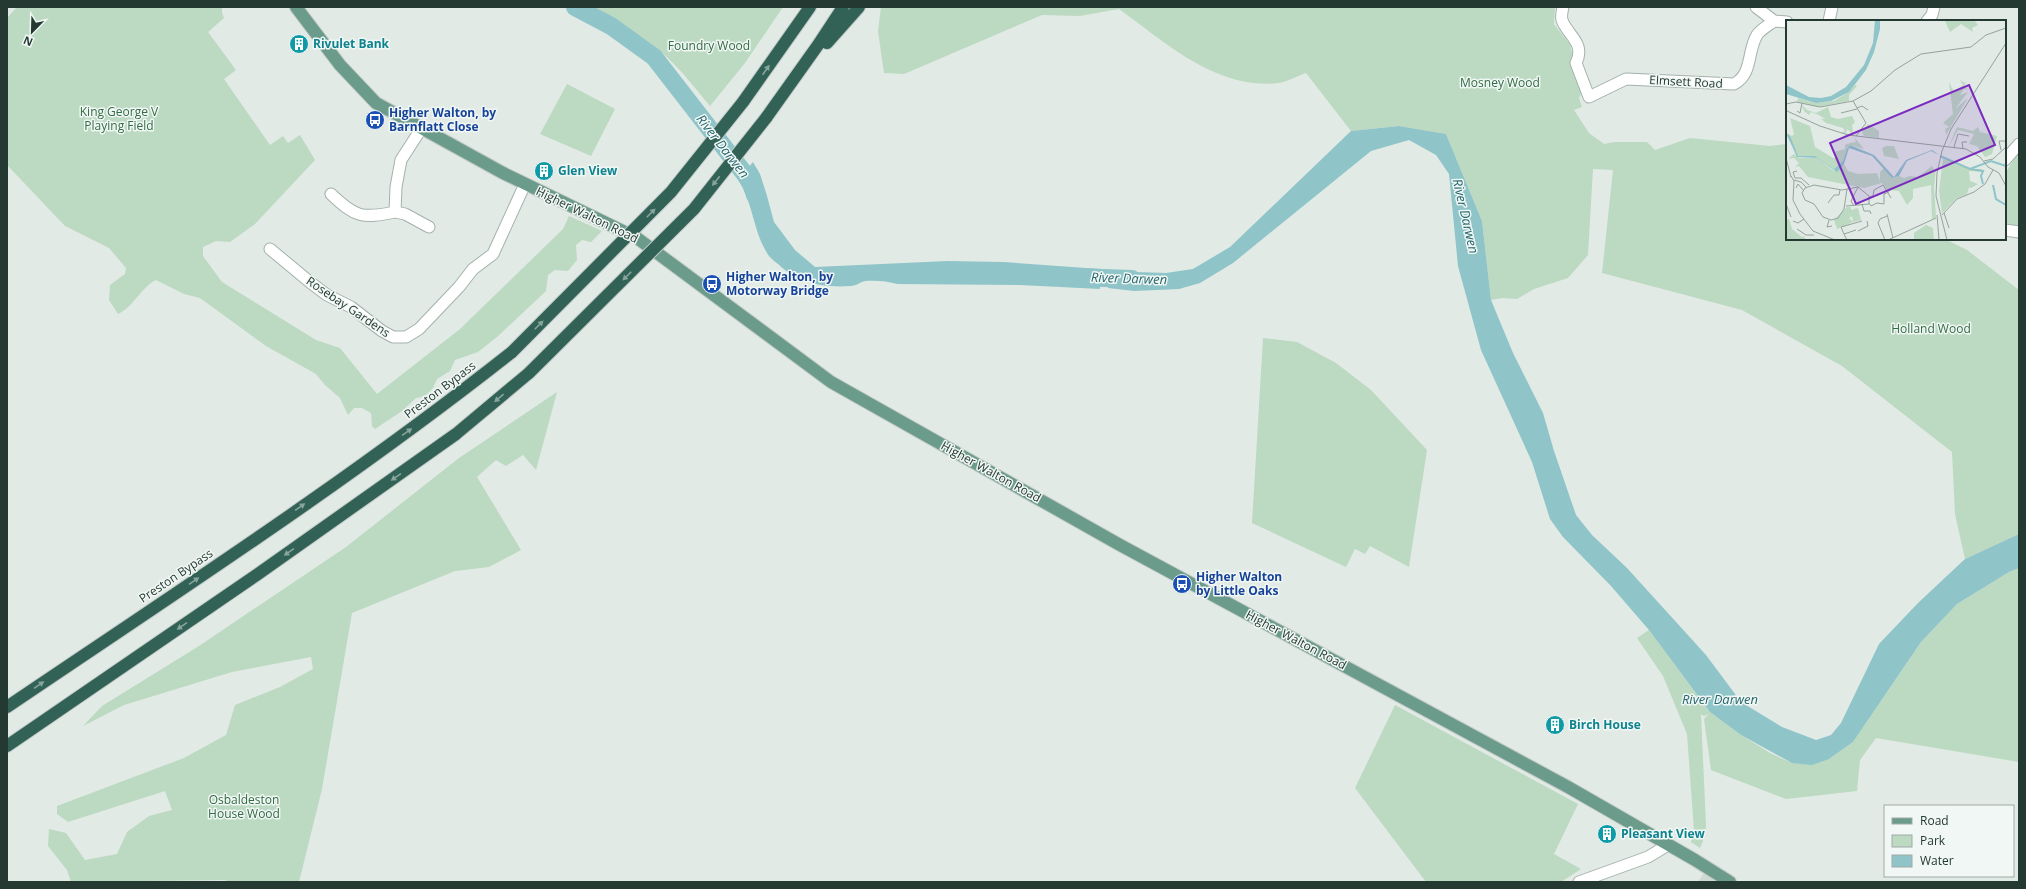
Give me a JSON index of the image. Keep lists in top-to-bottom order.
{
  "streets": {
    "highway": ["Preston Bypass"],
    "main road": ["Higher Walton Road"],
    "street": ["Elmsett Road", "Rosebay Gardens"]
  },
  "crossings": [
    ["Higher Walton Road", "Rosebay Gardens"]
  ],
  "water": ["River Darwen"],
  "parks": [
    "Foundry Wood",
    "Mosney Wood",
    "King George V Playing Field",
    "Holland Wood",
    "Osbaldeston House Wood"
  ],
  "places": {
    "building": [
      "Rivulet Bank",
      "Glen View",
      "Birch House",
      "Pleasant View"
    ],
    "bus stop": ["Higher Walton, by Barnflatt Close", "Higher Walton, by Motorway Bridge", "Higher Walton by Little Oaks"]
  },
  "legend": ["Road", "Park", "Water"],
  "north": "bottom left"
}
